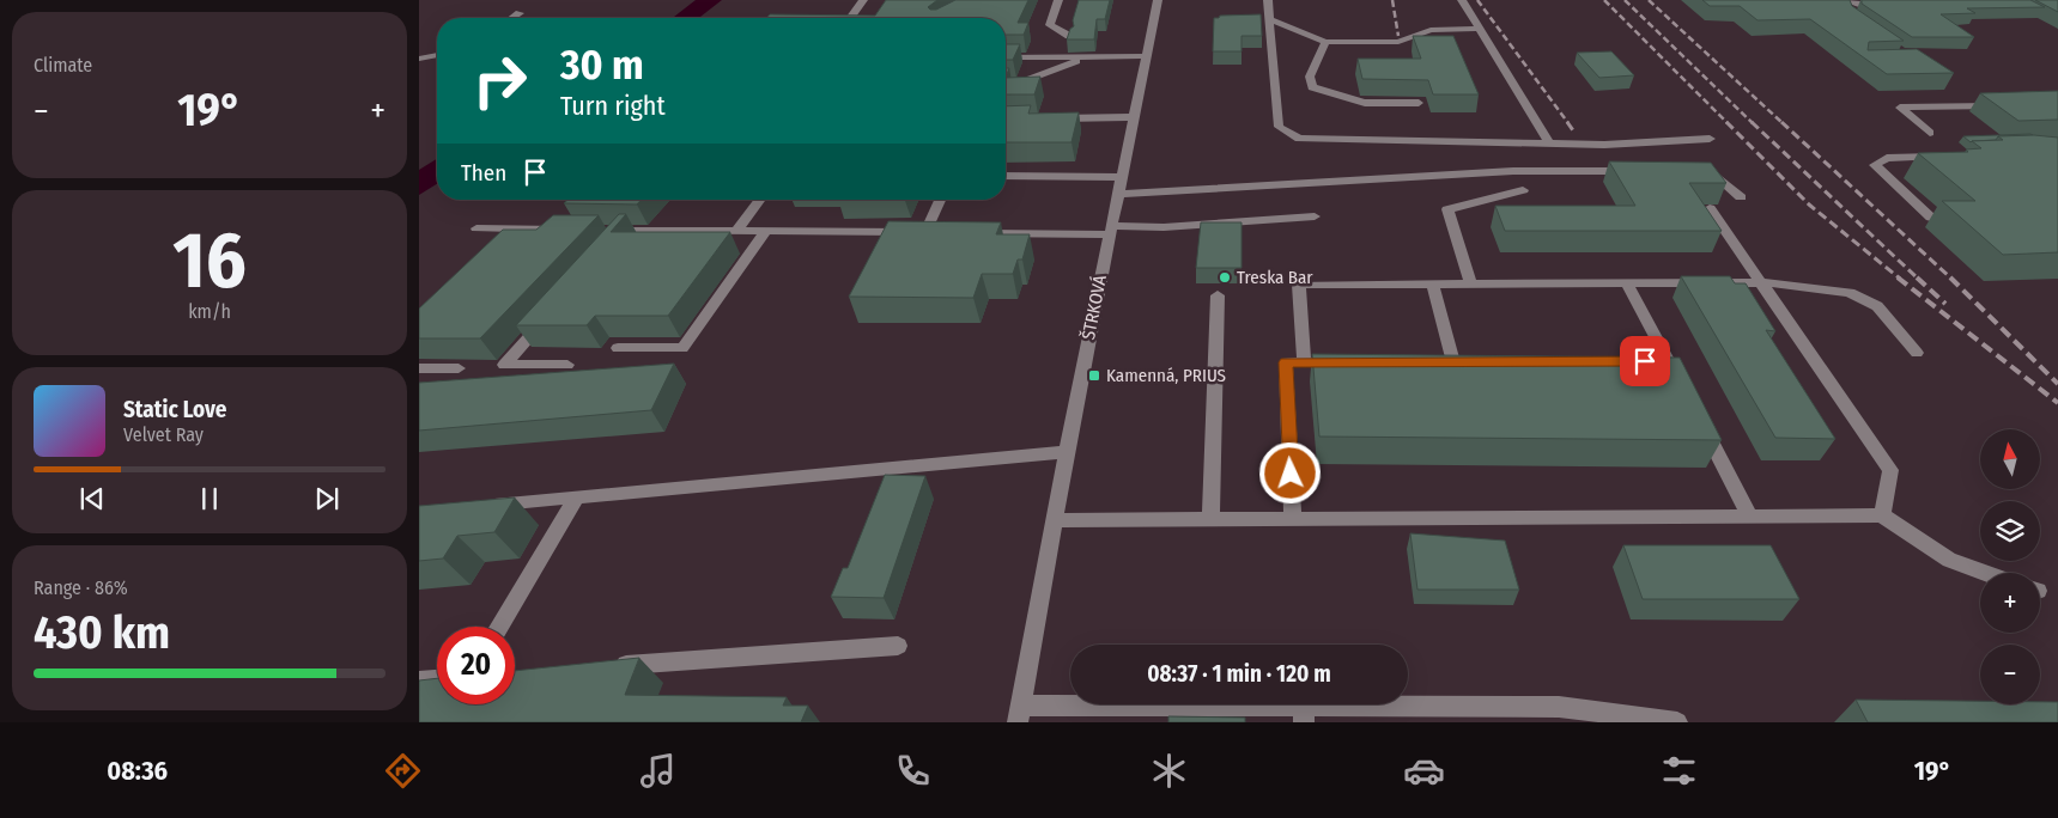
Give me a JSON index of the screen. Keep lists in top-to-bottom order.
{
  "streets": {
    "street": ["ŠTRKOVÁ"]
  },
  "places": {
    "other": ["Treska Bar"],
    "transit": ["Kamenná, PRIUS"]
  },
  "north": "top",
  "page": {
    "tile": [
      "Climate",
      ["16", "km/h"],
      ["Range · 86%", "430 km"]
    ],
    "turn": ["30 m", "Turn right"],
    "heat": ["−", "19°", "+"],
    "then": "Then",
    "song": ["Static Love", "Velvet Ray"],
    "map_buttons": ["+", "−"],
    "limit": "20",
    "trip": "08:37 · 1 min · 120 m",
    "tabs": ["08:36", "19°"]
  }
}
